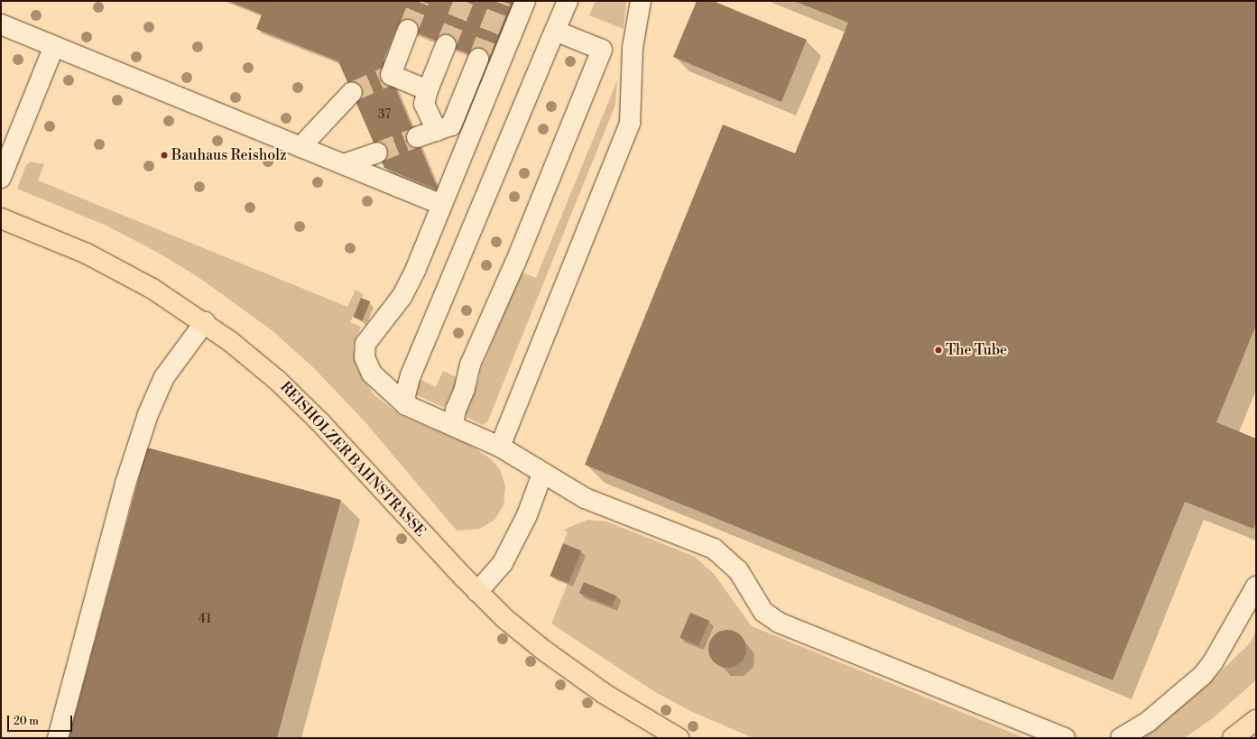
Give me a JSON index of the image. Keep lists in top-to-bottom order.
{
  "streets": {
    "main road": ["REISHOLZER BAHNSTRASSE"]
  },
  "places": ["Bauhaus Reisholz", "The Tube"],
  "house_numbers": ["37", "41"],
  "scale_bar": "20 m"
}
